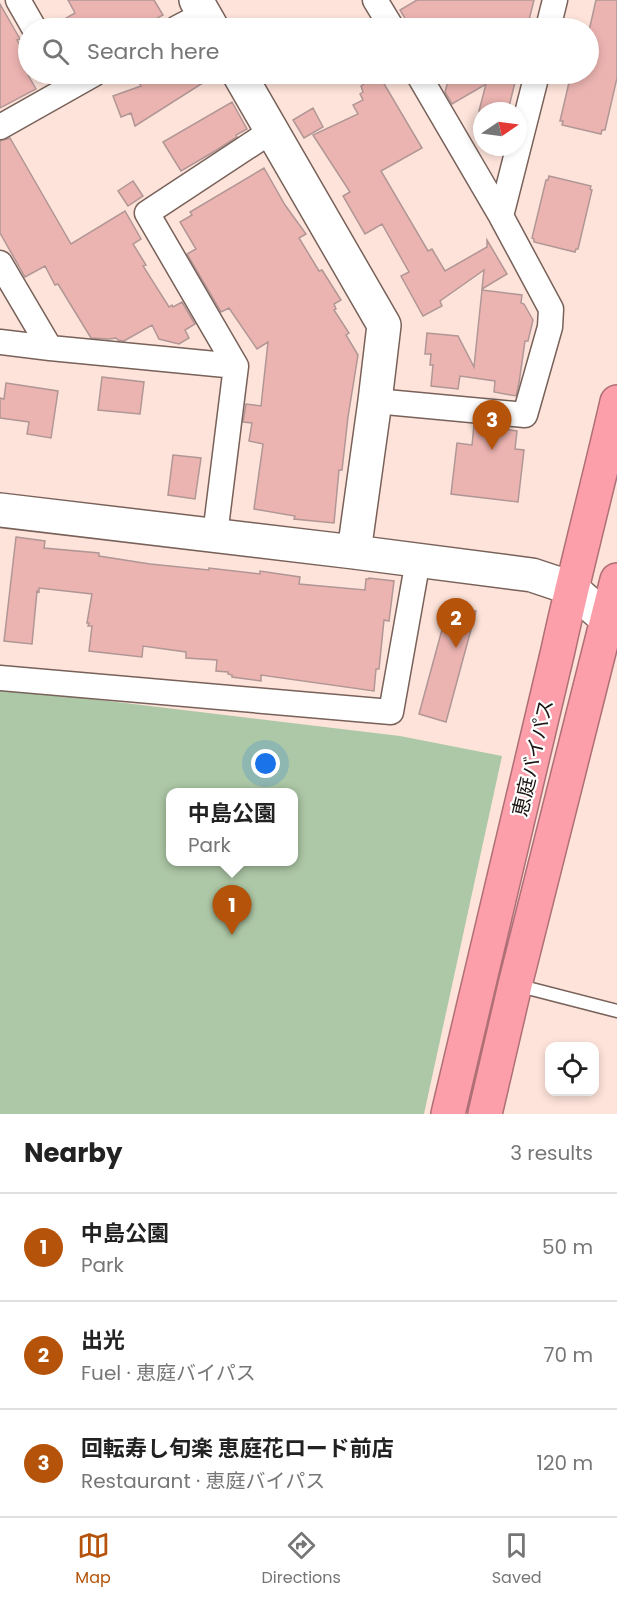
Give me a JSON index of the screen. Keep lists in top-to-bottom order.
{
  "streets": {
    "highway": ["恵庭バイパス"]
  },
  "north": "right",
  "page": {
    "search": "Search here",
    "pins": ["3", "2", "1"],
    "popup": ["中島公園", "Park"],
    "heading": ["Nearby", "3 results"],
    "list": [
      {
        "mark": "1",
        "name": "中島公園",
        "note": "Park",
        "value": "50 m"
      },
      {
        "mark": "2",
        "name": "出光",
        "note": "Fuel · 恵庭バイパス",
        "value": "70 m"
      },
      {
        "mark": "3",
        "name": "回転寿し旬楽 恵庭花ロード前店",
        "note": "Restaurant · 恵庭バイパス",
        "value": "120 m"
      }
    ],
    "nav": ["Map", "Directions", "Saved"]
  }
}
